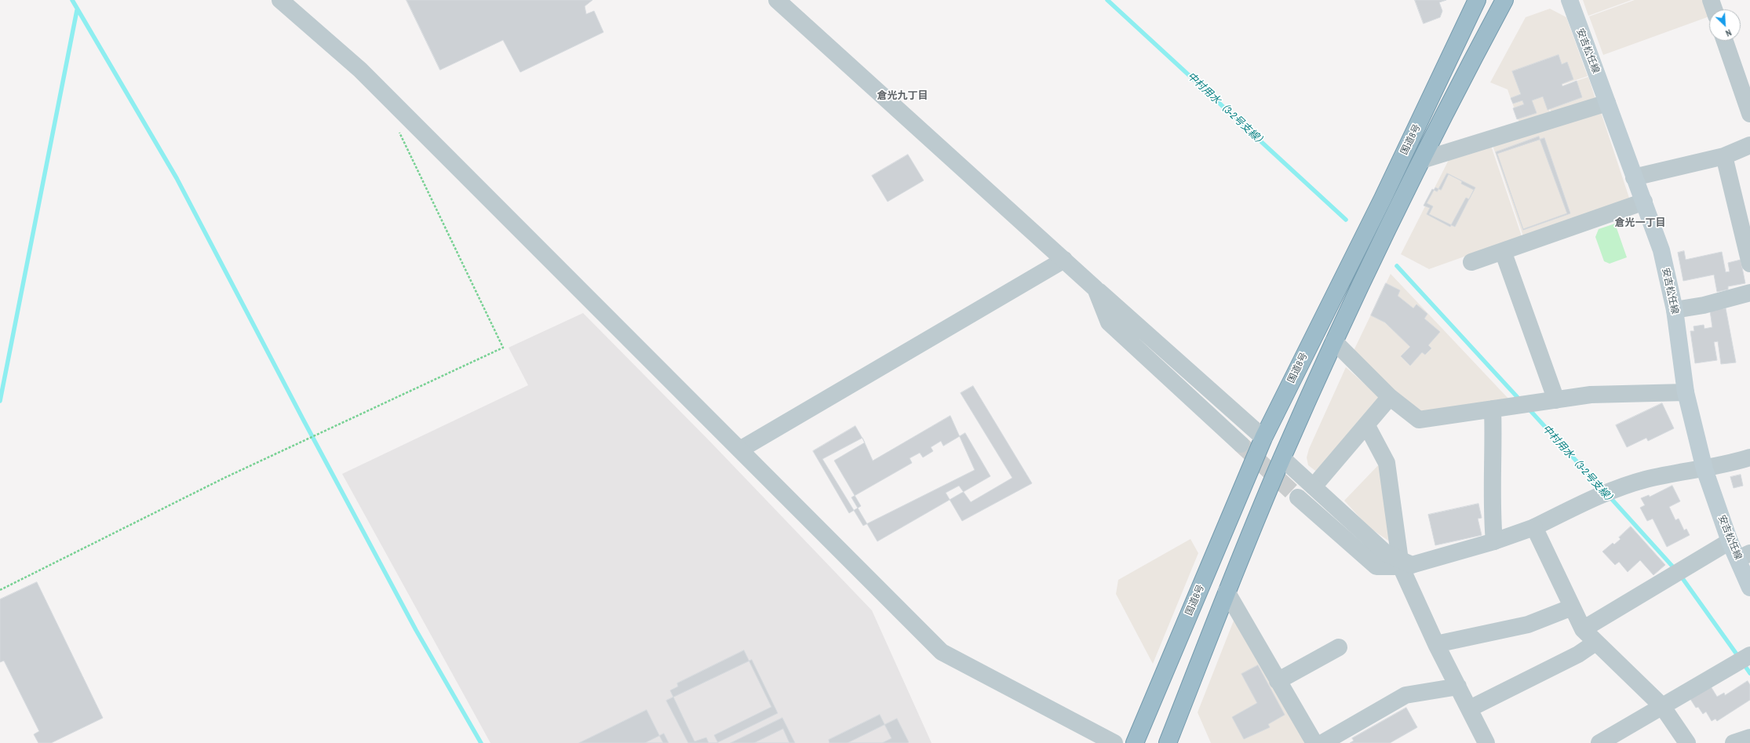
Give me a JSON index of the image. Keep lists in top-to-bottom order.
{
  "streets": {
    "highway": ["国道8号"],
    "main road": ["安吉松任線"]
  },
  "districts": ["倉光九丁目", "倉光一丁目"],
  "water": ["中村用水（3-2号支線）"],
  "north": "bottom right"
}
